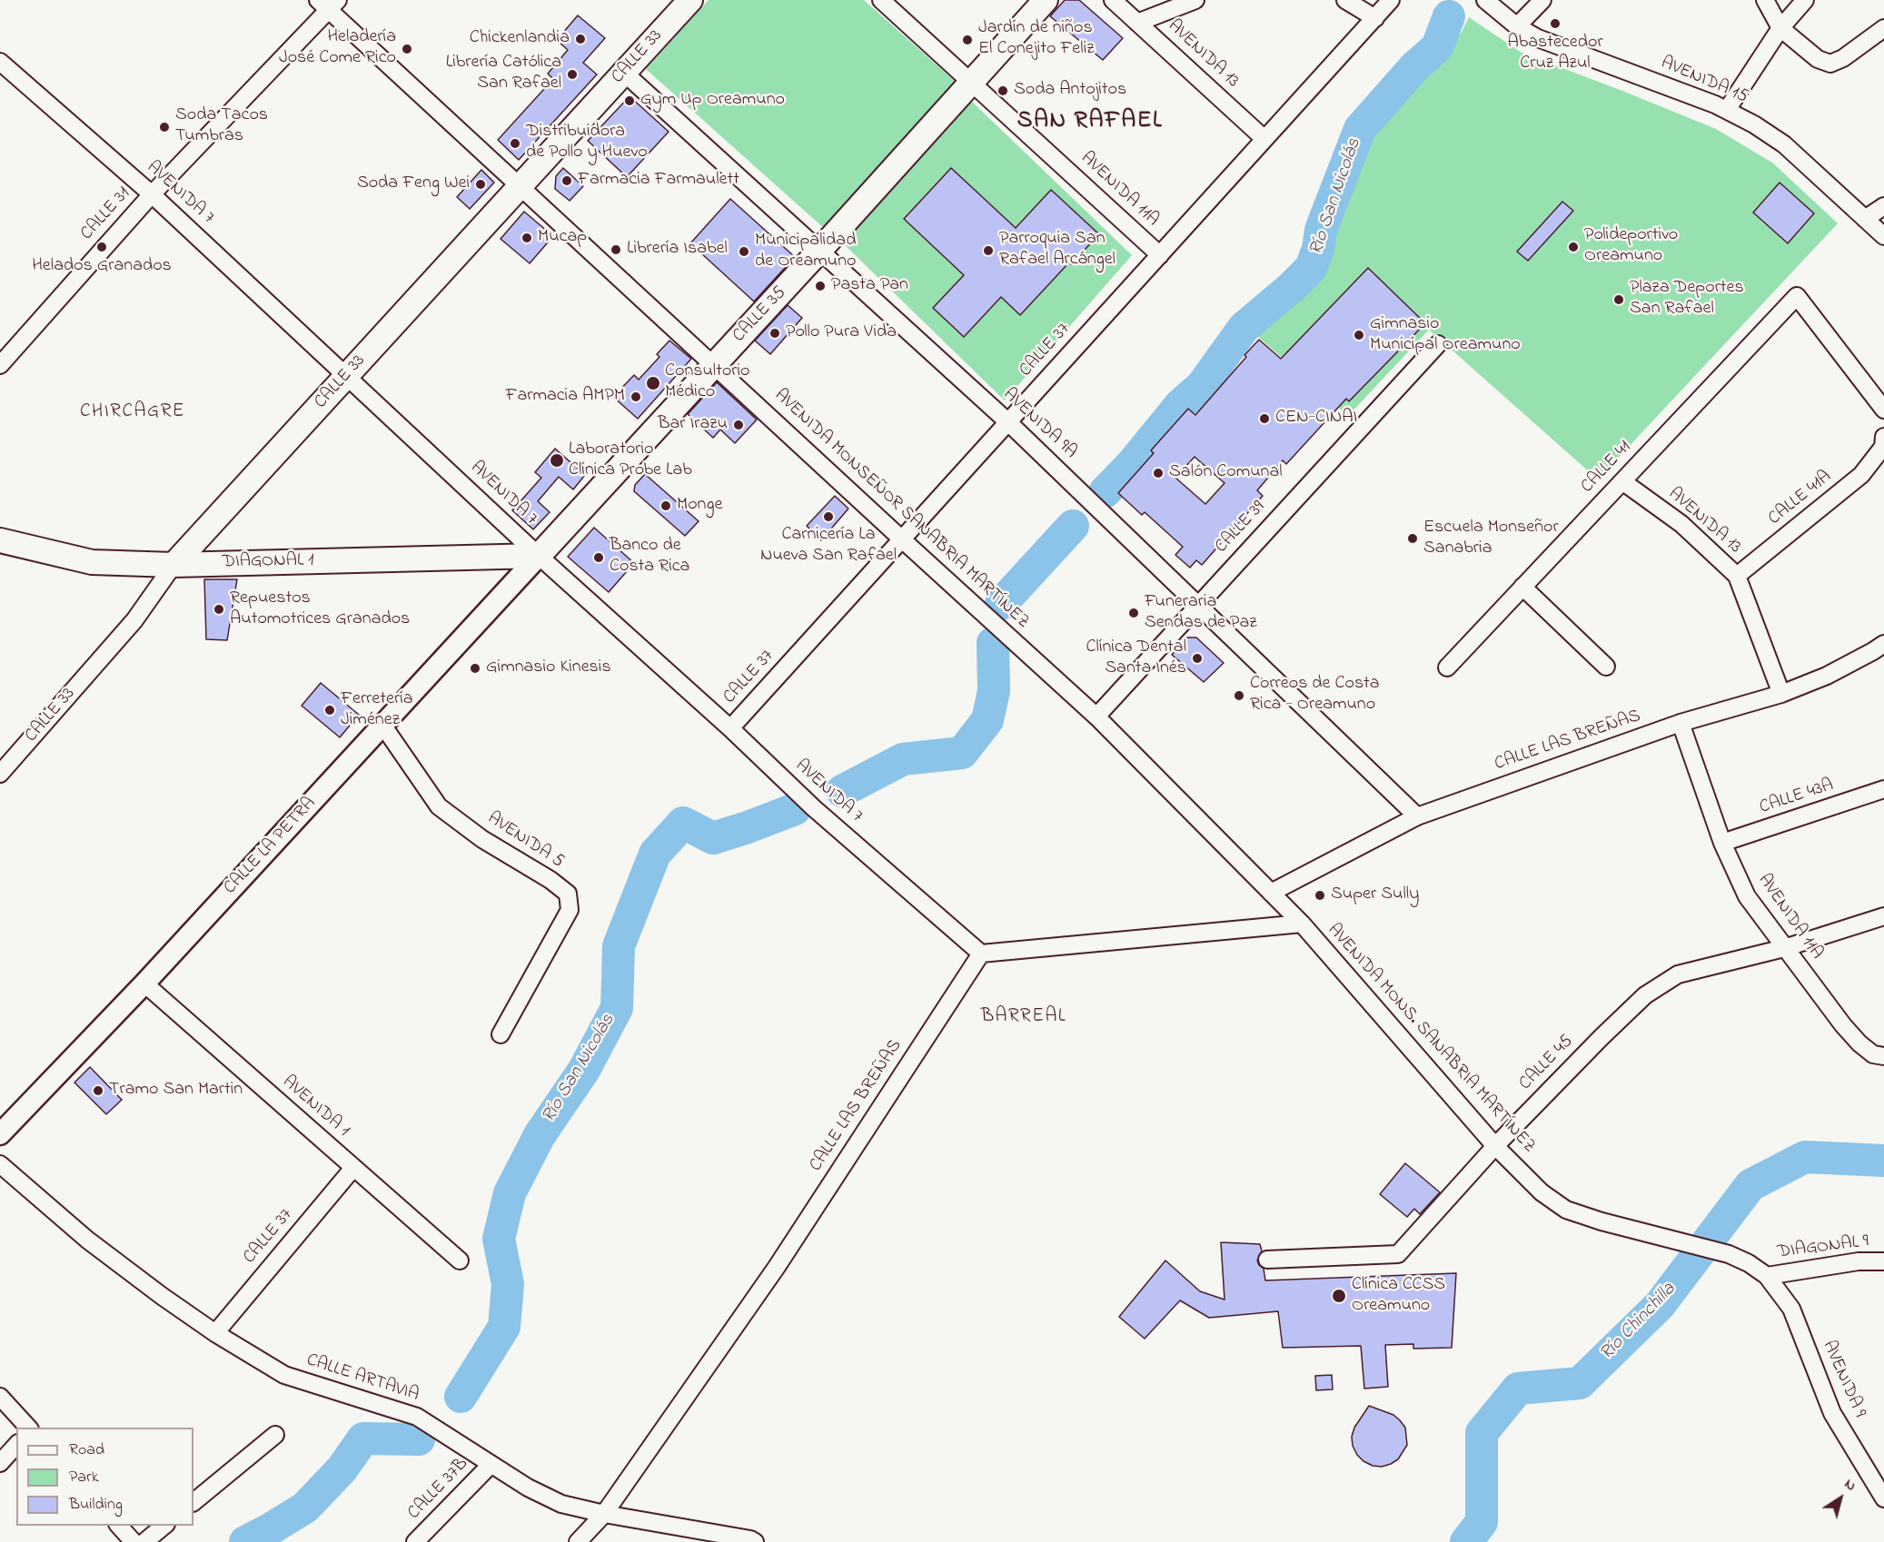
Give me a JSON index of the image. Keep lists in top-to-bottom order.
{
  "streets": {
    "main road": ["CALLE 33", "CALLE 35", "DIAGONAL 1"],
    "street": [
      "AVENIDA 13",
      "AVENIDA 15",
      "AVENIDA 11A",
      "AVENIDA 7",
      "CALLE 31",
      "CALLE 37",
      "AVENIDA 9A",
      "CALLE 41",
      "CALLE 41A",
      "AVENIDA MONSEÑOR SANABRIA MARTÍNEZ",
      "CALLE 39",
      "CALLE LAS BREÑAS",
      "CALLE 43A",
      "AVENIDA 5",
      "CALLE LA PETRA",
      "AVENIDA MONS. SANABRIA MARTÍNEZ",
      "CALLE 45",
      "AVENIDA 1",
      "DIAGONAL 9",
      "CALLE ARTAVIA",
      "AVENIDA 9",
      "CALLE 37B"
    ]
  },
  "crossings": [
    ["AVENIDA 13", "CALLE 37"],
    ["AVENIDA 13", "CALLE 41"],
    ["AVENIDA 13", "CALLE 41A"],
    ["AVENIDA 13", "CALLE LAS BREÑAS"],
    ["CALLE 33", "AVENIDA 7"],
    ["CALLE 33", "AVENIDA 9A"],
    ["CALLE 33", "AVENIDA MONSEÑOR SANABRIA MARTÍNEZ"],
    ["CALLE 33", "DIAGONAL 1"],
    ["AVENIDA 11A", "CALLE 35"],
    ["AVENIDA 11A", "CALLE 37"],
    ["AVENIDA 11A", "CALLE LAS BREÑAS"],
    ["AVENIDA 11A", "CALLE 43A"],
    ["AVENIDA 11A", "CALLE 45"],
    ["AVENIDA 7", "CALLE 31"],
    ["AVENIDA 7", "CALLE 35"],
    ["AVENIDA 7", "CALLE 37"],
    ["AVENIDA 7", "DIAGONAL 1"],
    ["AVENIDA 7", "CALLE LAS BREÑAS"],
    ["AVENIDA 7", "CALLE LA PETRA"],
    ["CALLE 31", "AVENIDA MONSEÑOR SANABRIA MARTÍNEZ"],
    ["CALLE 35", "AVENIDA 9A"],
    ["CALLE 35", "AVENIDA MONSEÑOR SANABRIA MARTÍNEZ"],
    ["CALLE 35", "DIAGONAL 1"],
    ["CALLE 35", "CALLE LA PETRA"],
    ["CALLE 37", "AVENIDA 9A"],
    ["CALLE 37", "AVENIDA MONSEÑOR SANABRIA MARTÍNEZ"],
    ["CALLE 37", "AVENIDA 1"],
    ["CALLE 37", "CALLE ARTAVIA"],
    ["AVENIDA 9A", "CALLE 39"],
    ["AVENIDA 9A", "CALLE LAS BREÑAS"],
    ["AVENIDA MONSEÑOR SANABRIA MARTÍNEZ", "CALLE 39"],
    ["AVENIDA MONSEÑOR SANABRIA MARTÍNEZ", "AVENIDA MONS. SANABRIA MARTÍNEZ"],
    ["CALLE 39", "AVENIDA MONS. SANABRIA MARTÍNEZ"],
    ["DIAGONAL 1", "CALLE LA PETRA"],
    ["CALLE LAS BREÑAS", "AVENIDA MONS. SANABRIA MARTÍNEZ"],
    ["CALLE LAS BREÑAS", "CALLE ARTAVIA"],
    ["AVENIDA 5", "CALLE LA PETRA"],
    ["CALLE LA PETRA", "AVENIDA 1"],
    ["AVENIDA MONS. SANABRIA MARTÍNEZ", "CALLE 45"],
    ["AVENIDA MONS. SANABRIA MARTÍNEZ", "DIAGONAL 9"],
    ["AVENIDA MONS. SANABRIA MARTÍNEZ", "AVENIDA 9"],
    ["DIAGONAL 9", "AVENIDA 9"],
    ["CALLE ARTAVIA", "CALLE 37B"]
  ],
  "districts": ["SAN RAFAEL", "CHIRCAGRE", "BARREAL"],
  "water": ["Río San Nicolás", "Río Chinchilla"],
  "places": [
    "Abastecedor Cruz Azul",
    "Chickenlandia",
    "Jardín de niños El Conejito Feliz",
    "Heladería José Come Rico",
    "Librería Católica San Rafael",
    "Soda Antojitos",
    "Gym Up Oreamuno",
    "Soda Tacos Tumbras",
    "Distribuidora de Pollo y Huevo",
    "Farmacia Farmaulett",
    "Soda Feng Wei",
    "Mucap",
    "Helados Granados",
    "Polideportivo Oreamuno",
    "Librería Isabel",
    "Parroquia San Rafael Arcángel",
    "Municipalidad de Oreamuno",
    "Pasta Pan",
    "Plaza Deportes San Rafael",
    "Pollo Pura Vida",
    "Gimnasio Municipal Oreamuno",
    "Consultorio Médico",
    "Farmacia AMPM",
    "CEN-CINAI",
    "Bar Irazu",
    "Laboratorio Clínica Probe Lab",
    "Salón Comunal",
    "Monge",
    "Carnicería La Nueva San Rafael",
    "Escuela Monseñor Sanabria",
    "Banco de Costa Rica",
    "Repuestos Automotrices Granados",
    "Funeraria Sendas de Paz",
    "Clínica Dental Santa Inés",
    "Gimnasio Kinesis",
    "Correos de Costa Rica - Oreamuno",
    "Ferretería Jiménez",
    "Super Sully",
    "Tramo San Martin",
    "Clínica CCSS Oreamuno"
  ],
  "legend": ["Road", "Park", "Building"],
  "north": "top right"
}
